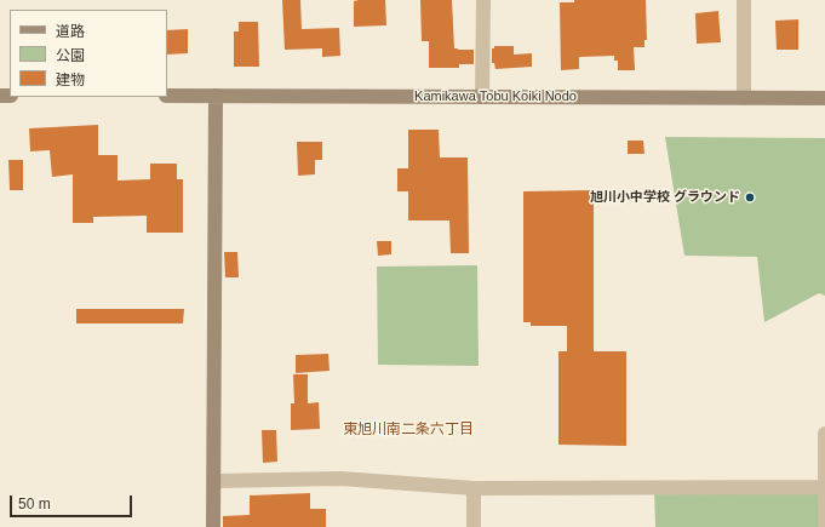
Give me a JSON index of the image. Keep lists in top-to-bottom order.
{
  "streets": {
    "street": ["Kamikawa Tobu Koiki Nodo"]
  },
  "districts": ["東旭川南二条六丁目"],
  "places": ["旭川小中学校 グラウンド"],
  "legend": ["道路", "公園", "建物"],
  "scale_bar": "50 m"
}
